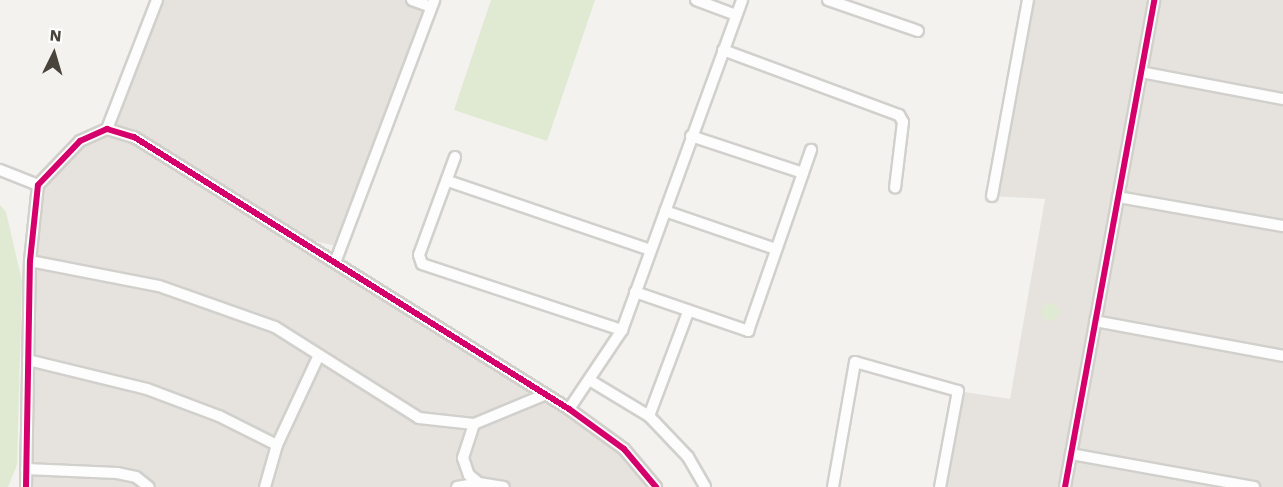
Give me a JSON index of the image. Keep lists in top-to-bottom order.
{
  "north": "top"
}
